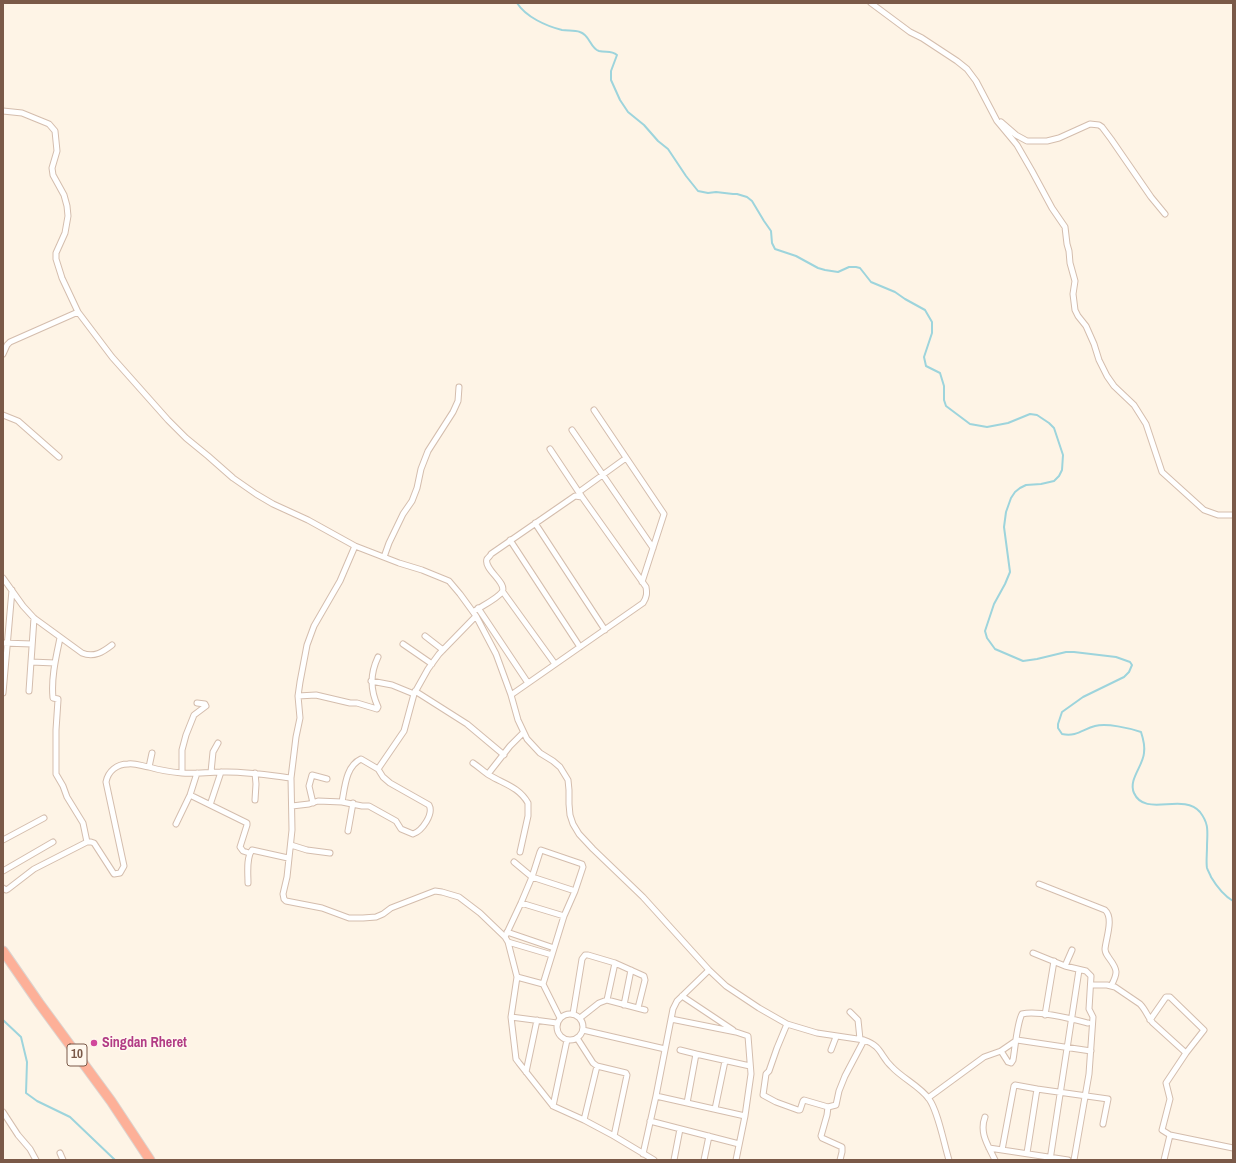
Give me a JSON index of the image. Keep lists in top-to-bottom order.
{
  "streets": {
    "highway": ["10"]
  },
  "places": ["Singdan Rheret"]
}
